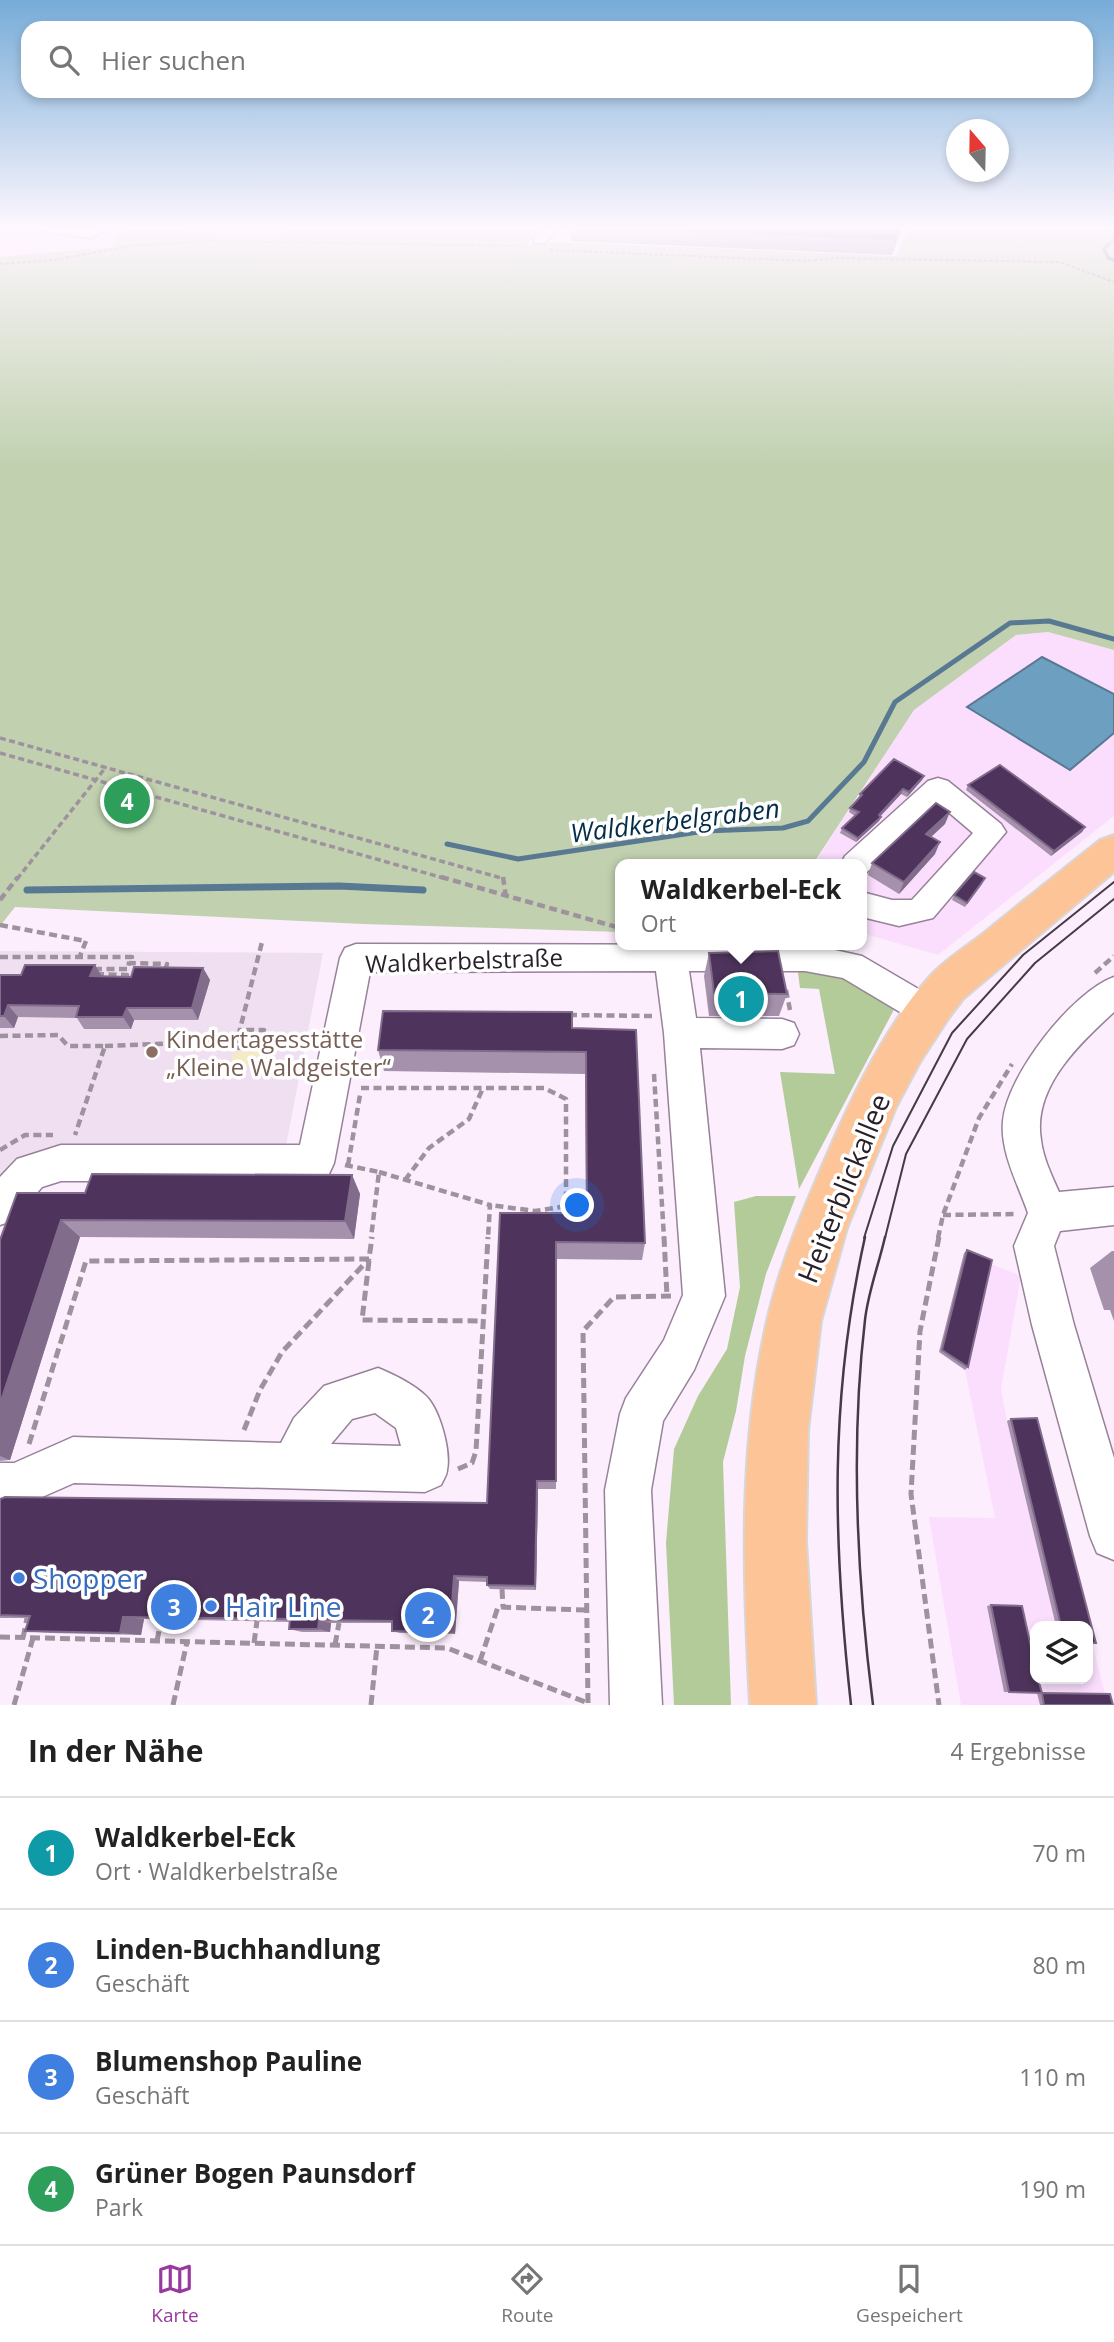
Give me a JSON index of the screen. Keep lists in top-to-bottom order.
{
  "streets": {
    "main road": ["Heiterblickallee"],
    "street": ["Waldkerbelstraße"]
  },
  "crossings": [
    ["Waldkerbelstraße", "Heiterblickallee"]
  ],
  "water": ["Waldkerbelgraben"],
  "places": ["Kindertagesstätte „Kleine Waldgeister“", "Shopper", "Hair Line"],
  "north": "top",
  "page": {
    "search": "Hier suchen",
    "pins": [
      "4",
      "1",
      "3",
      "2"
    ],
    "popup": ["Waldkerbel-Eck", "Ort"],
    "heading": ["In der Nähe", "4 Ergebnisse"],
    "list": [
      {
        "mark": "1",
        "name": "Waldkerbel-Eck",
        "note": "Ort · Waldkerbelstraße",
        "value": "70 m"
      },
      {
        "mark": "2",
        "name": "Linden-Buchhandlung",
        "note": "Geschäft",
        "value": "80 m"
      },
      {
        "mark": "3",
        "name": "Blumenshop Pauline",
        "note": "Geschäft",
        "value": "110 m"
      },
      {
        "mark": "4",
        "name": "Grüner Bogen Paunsdorf",
        "note": "Park",
        "value": "190 m"
      }
    ],
    "nav": ["Karte", "Route", "Gespeichert"]
  }
}
